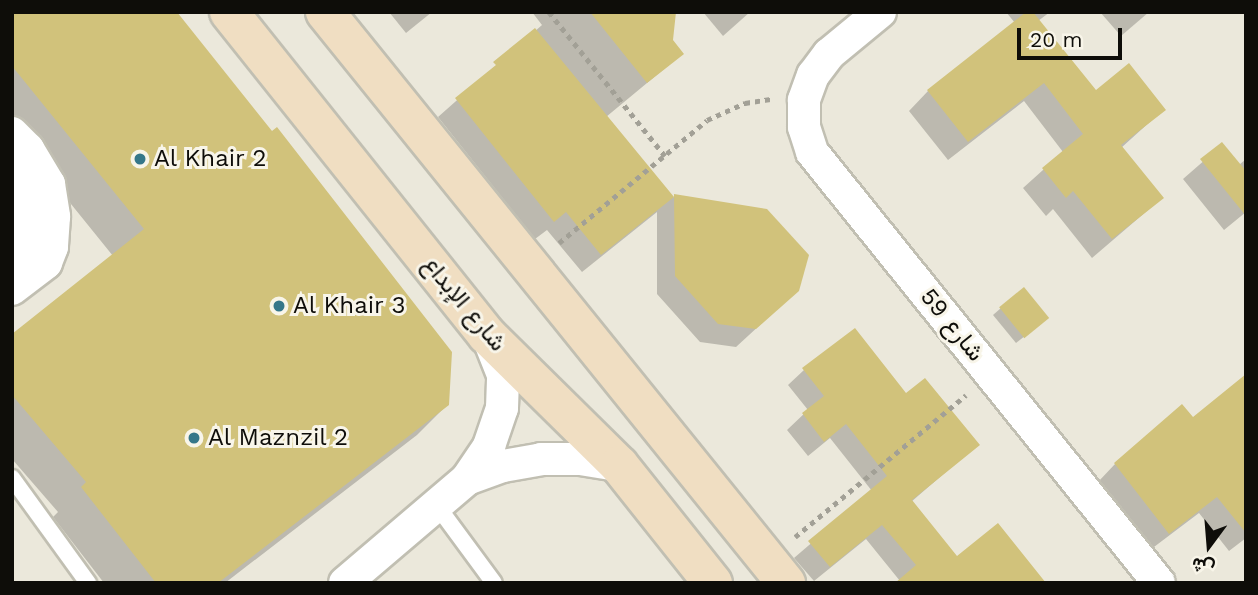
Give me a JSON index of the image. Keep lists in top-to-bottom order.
{
  "streets": {
    "main road": ["شارع الإبداع"],
    "street": ["شارع 59"]
  },
  "places": ["Al Khair 2", "Al Khair 3", "Al Maznzil 2"],
  "scale_bar": "20 m",
  "north": "bottom"
}
